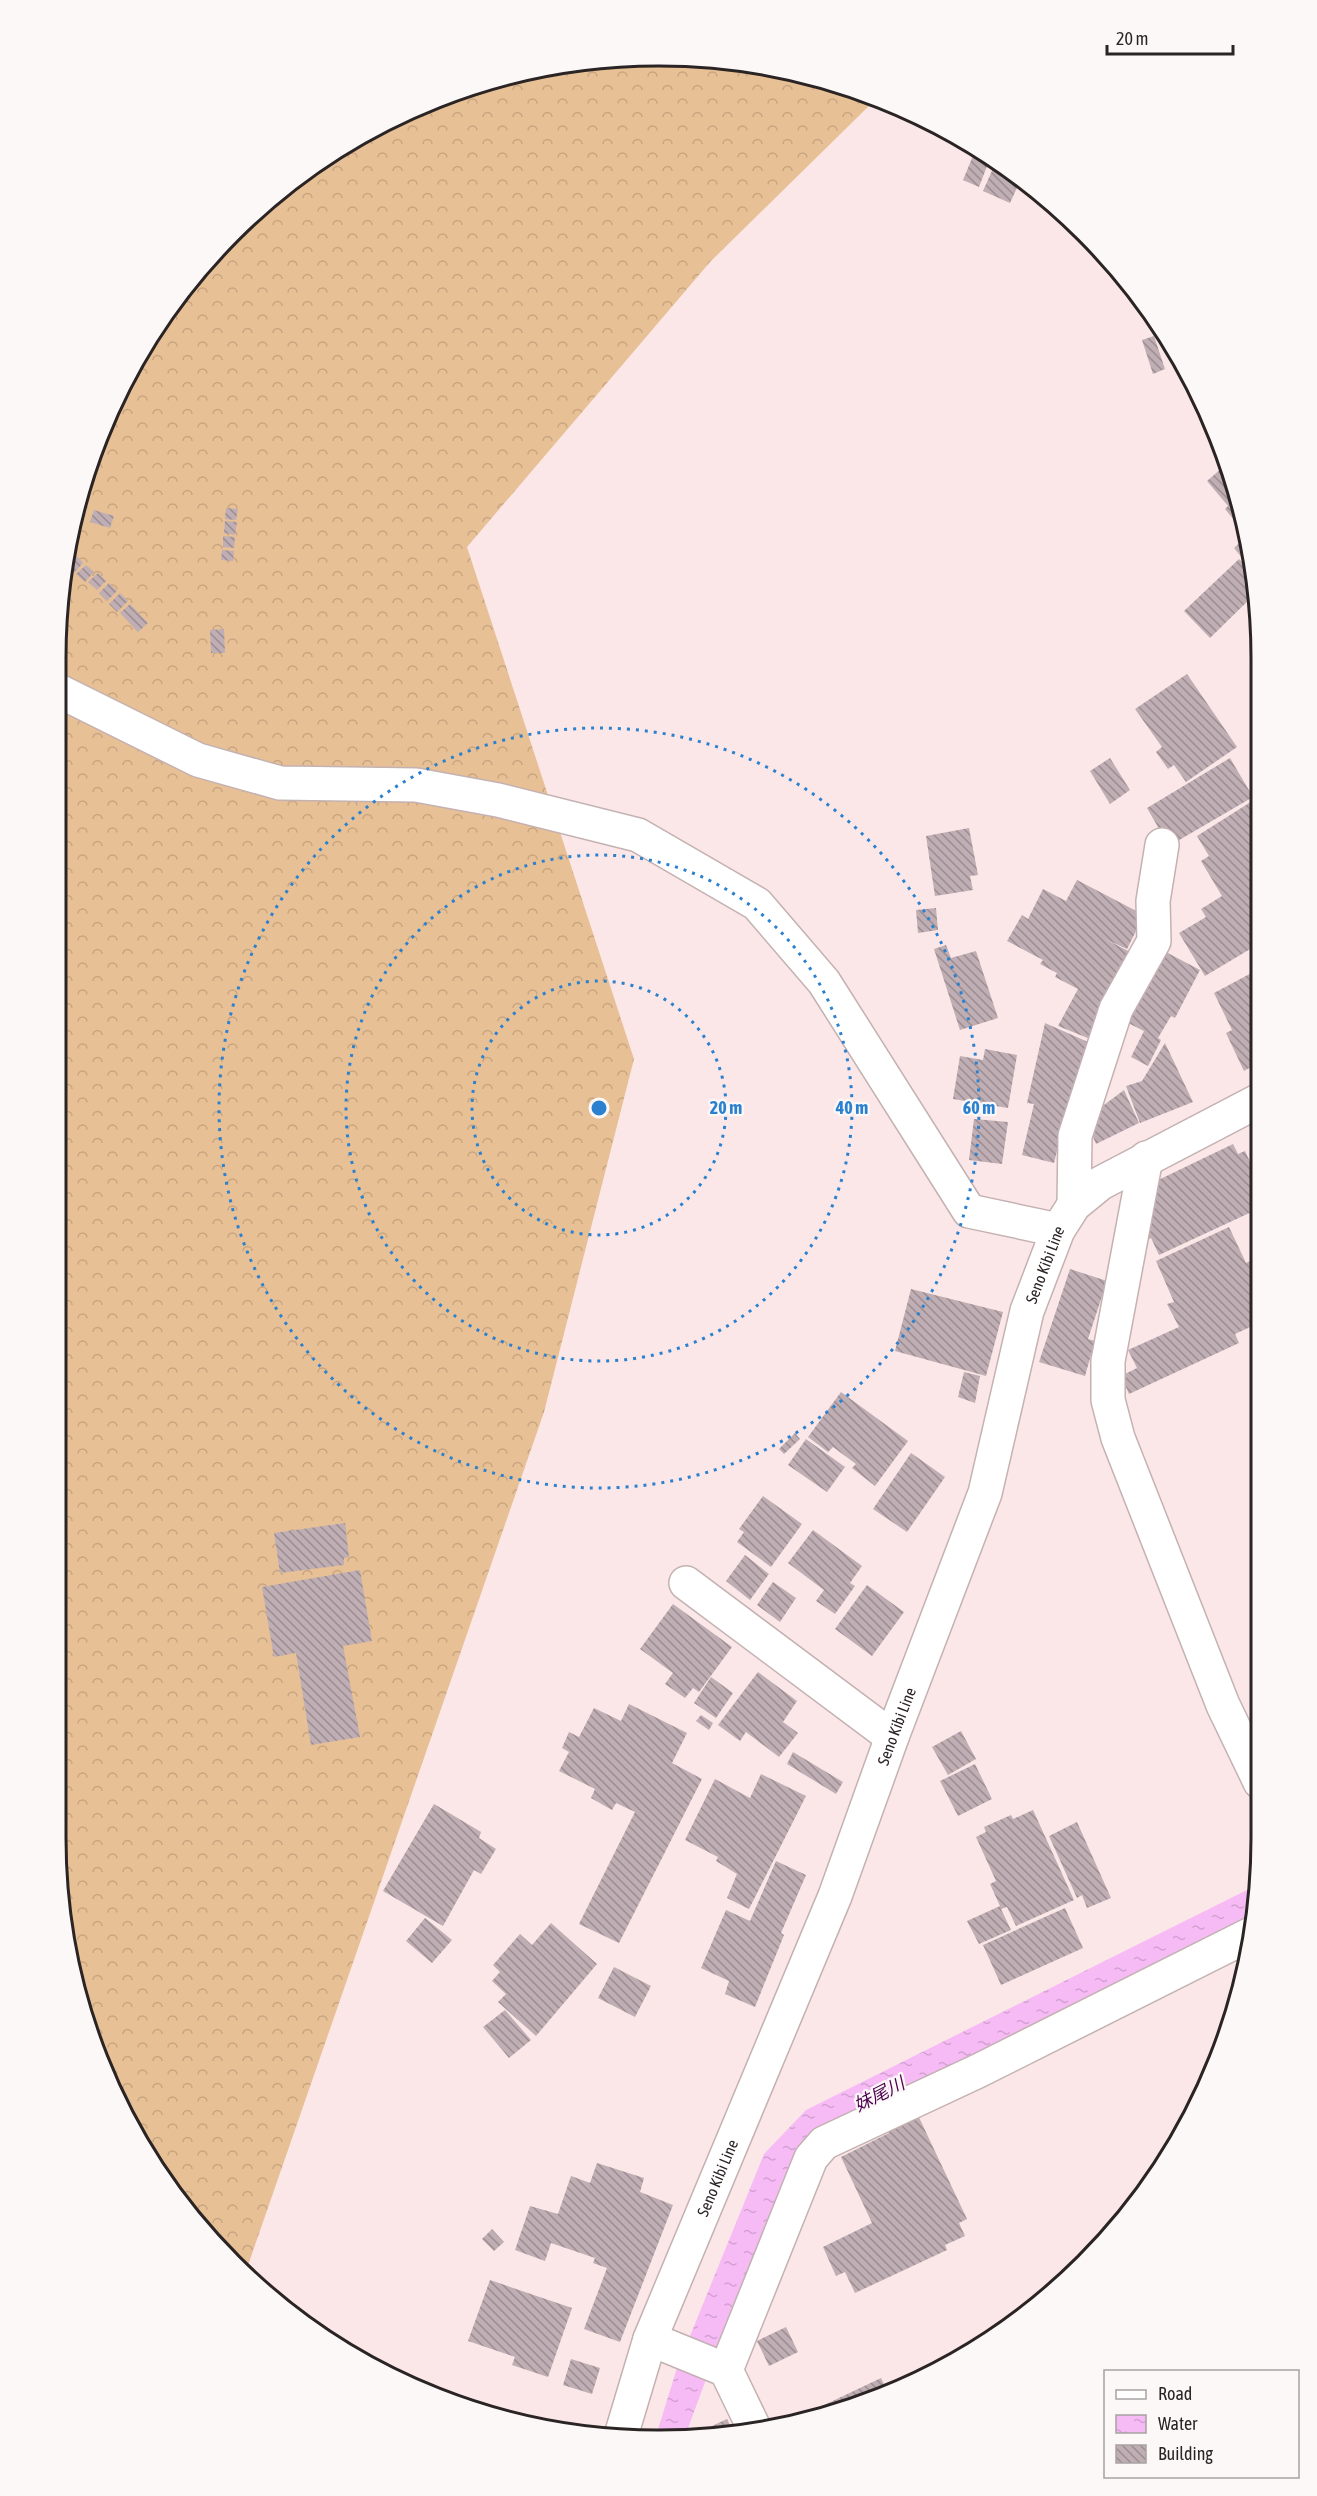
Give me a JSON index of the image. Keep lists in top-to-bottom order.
{
  "streets": {
    "street": ["Seno Kibi Line"]
  },
  "water": ["妹尾川"],
  "legend": ["Road", "Water", "Building"],
  "scale_bar": "20 m",
  "rings": ["20 m", "40 m", "60 m"]
}
